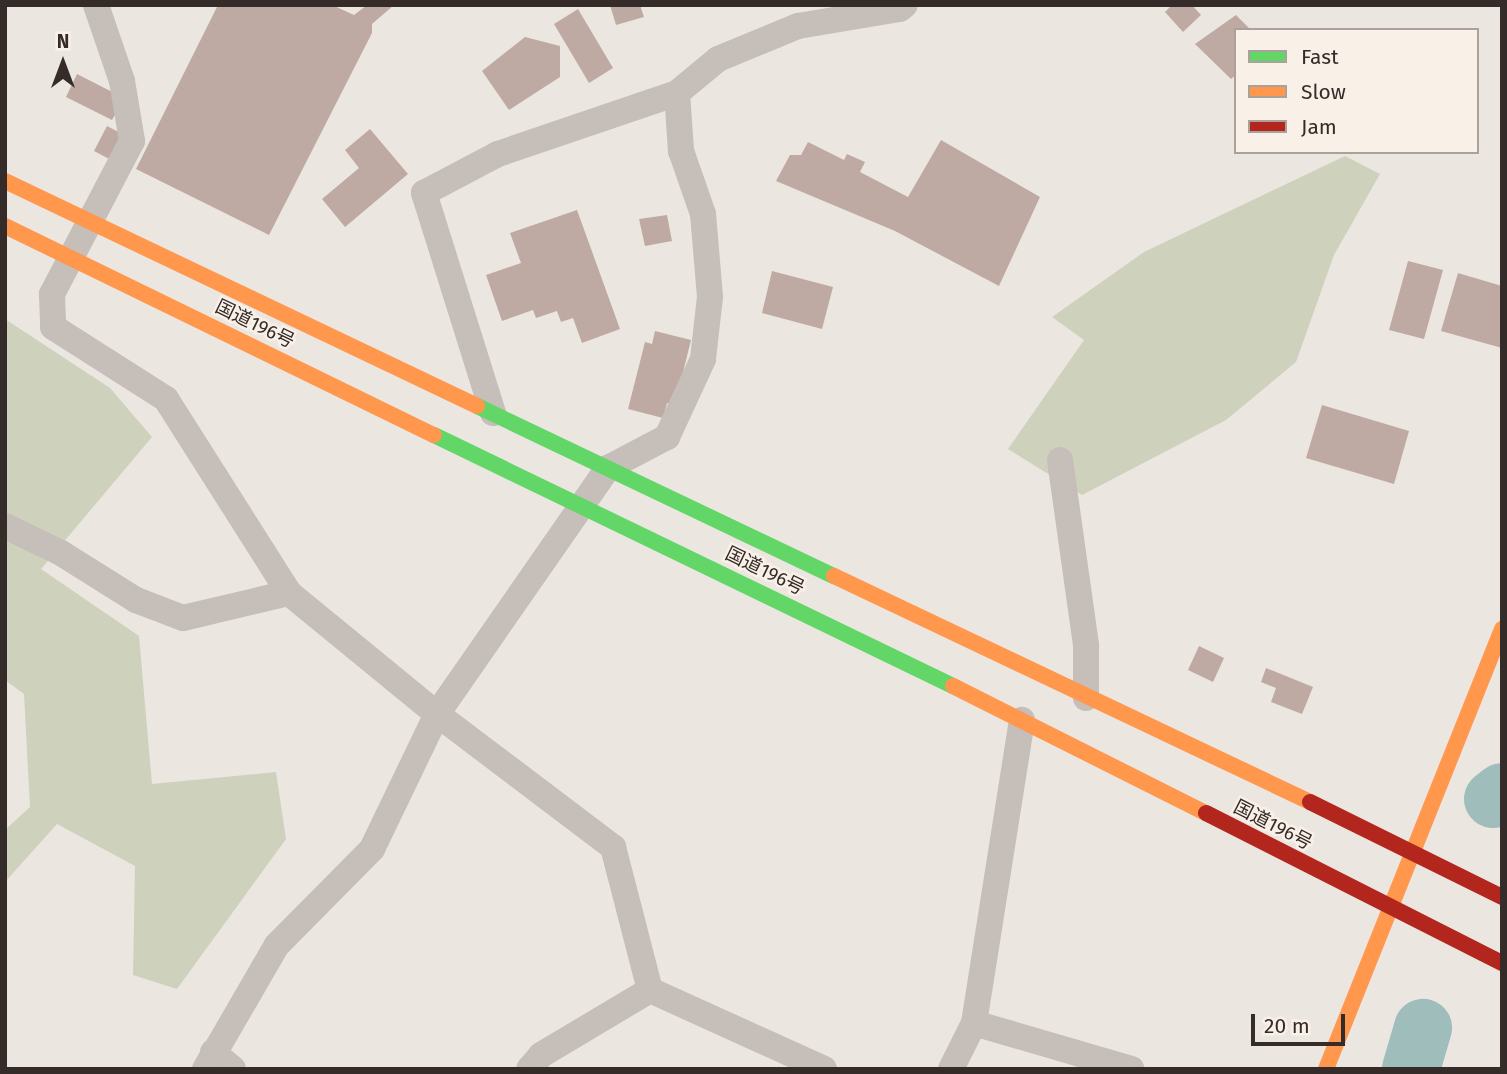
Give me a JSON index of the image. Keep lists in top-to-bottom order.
{
  "streets": {
    "main road": ["国道196号"]
  },
  "legend": ["Fast", "Slow", "Jam"],
  "scale_bar": "20 m",
  "north": "top"
}
